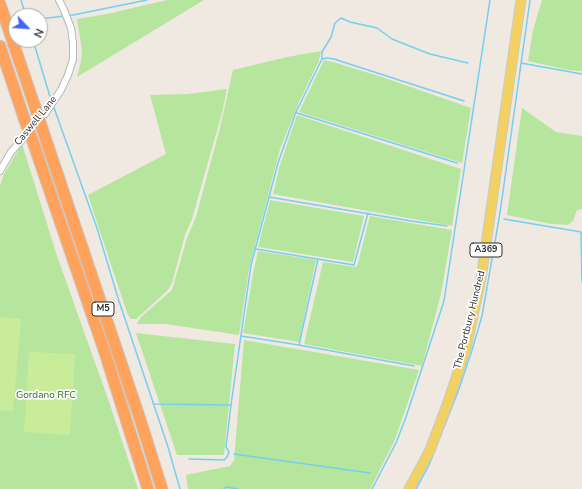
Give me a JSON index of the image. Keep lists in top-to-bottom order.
{
  "streets": {
    "highway": ["M5"],
    "main road": ["A369", "The Portbury Hundred"],
    "street": ["Caswell Lane"]
  },
  "parks": ["Gordano RFC"],
  "north": "bottom right"
}
